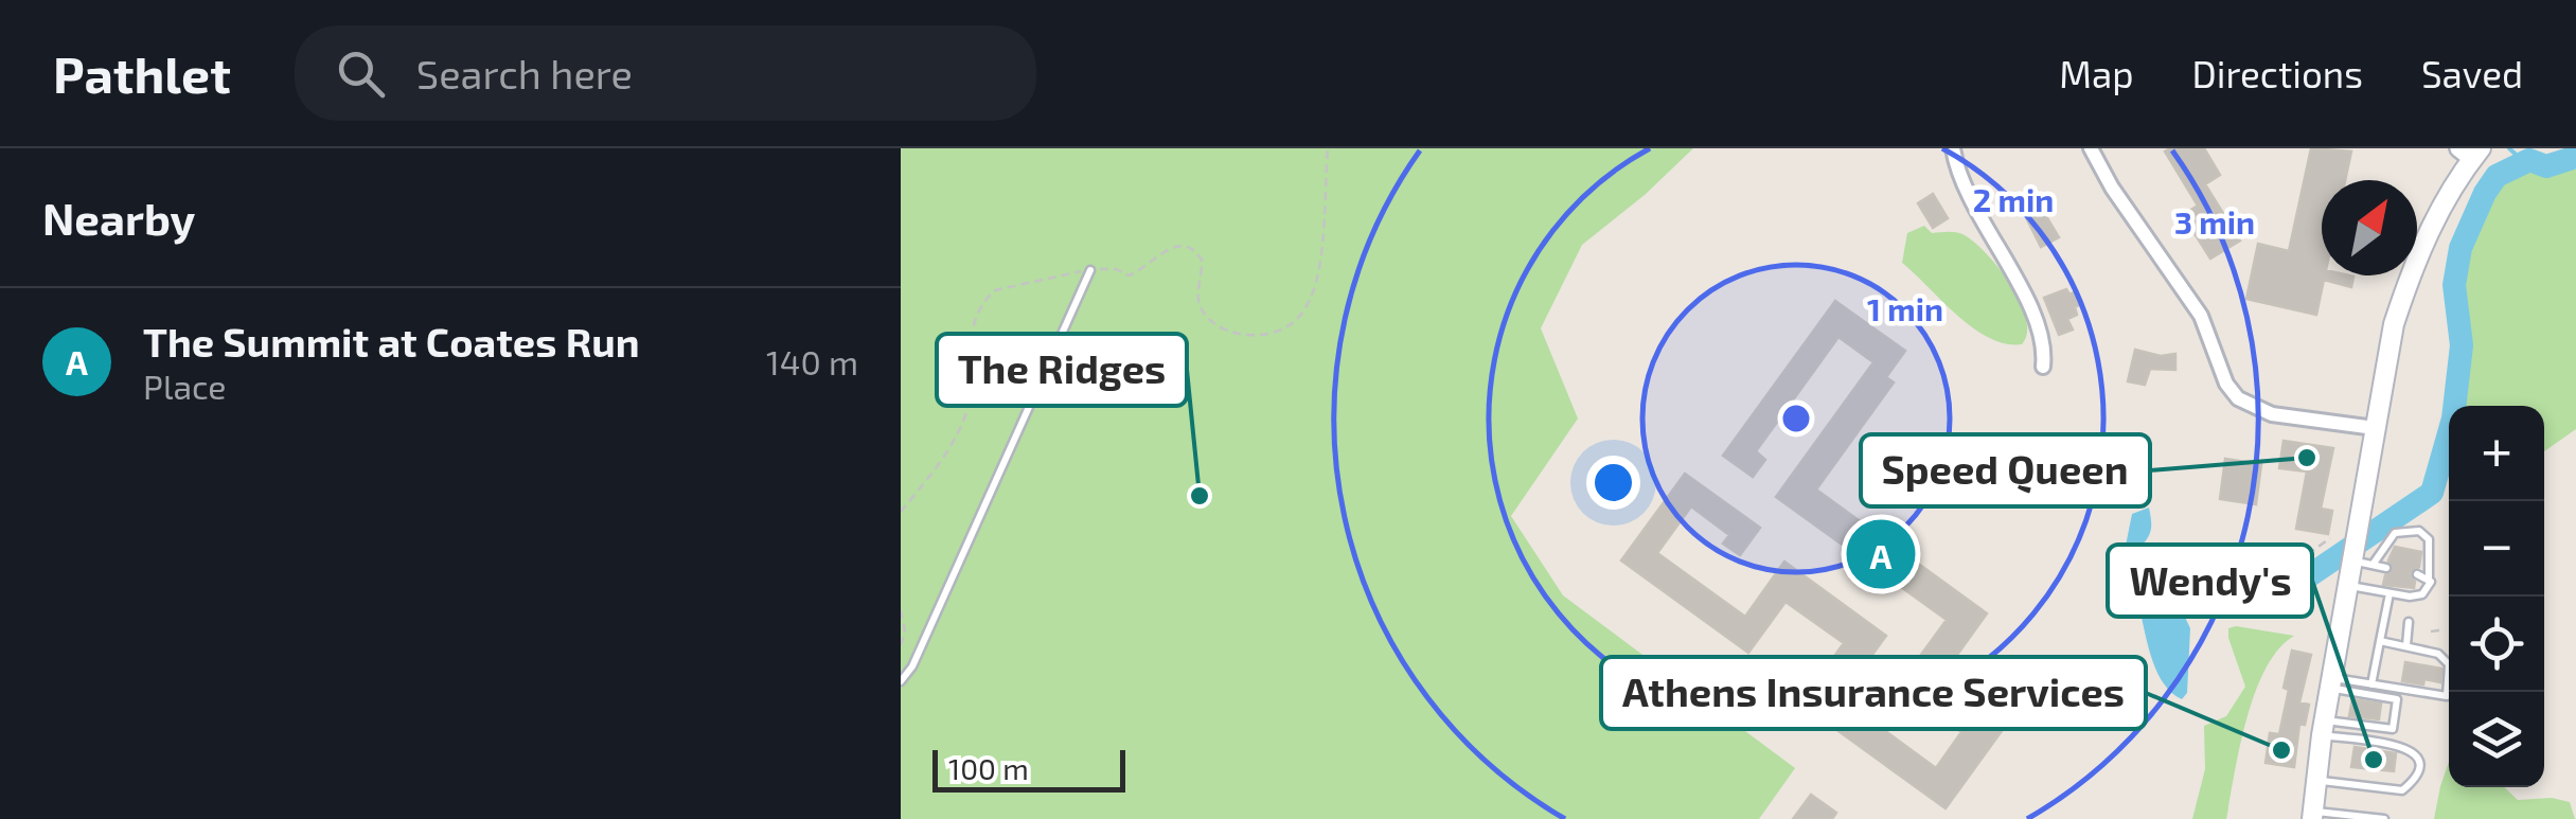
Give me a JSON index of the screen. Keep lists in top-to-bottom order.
{
  "places": [
    "Speed Queen",
    "The Ridges",
    "Athens Insurance Services",
    "Wendy's"
  ],
  "scale_bar": "100 m",
  "north": "top right",
  "page": {
    "header": "Pathlet",
    "search": "Search here",
    "nav": ["Map", "Directions", "Saved"],
    "heading": "Nearby",
    "list": [
      {
        "mark": "A",
        "name": "The Summit at Coates Run",
        "note": "Place",
        "value": "140 m"
      }
    ],
    "map_buttons": ["+", "−"],
    "pins": "A",
    "scale": "100 m"
  },
  "rings": ["2 min", "3 min", "1 min"]
}
